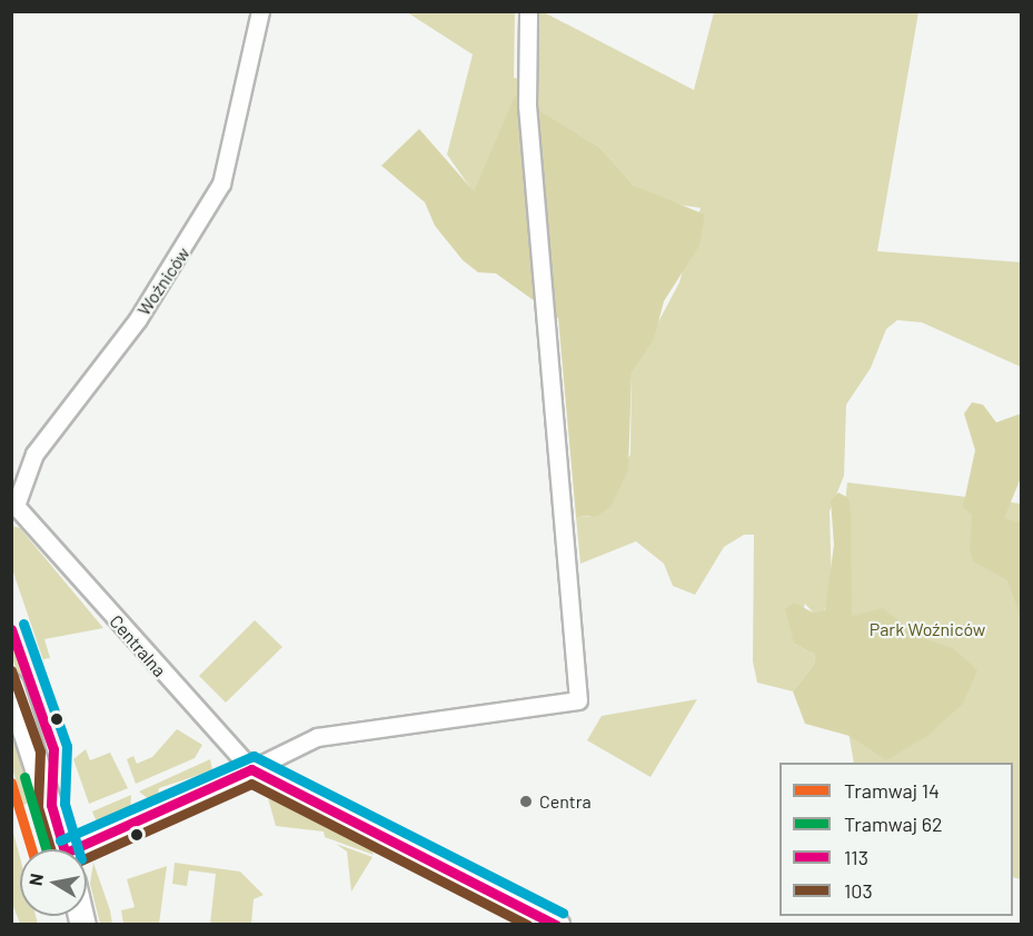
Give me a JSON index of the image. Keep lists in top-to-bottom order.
{
  "streets": {
    "street": ["Woźniców", "Centralna"]
  },
  "crossings": [
    ["Woźniców", "Centralna"]
  ],
  "parks": ["Park Woźniców"],
  "places": ["Centra"],
  "lines": [
    "transit line 113",
    "transit line 103",
    "tram line 62",
    "tram line 14"
  ],
  "legend": [
    "Tramwaj 14",
    "Tramwaj 62",
    "113",
    "103"
  ],
  "north": "left"
}
